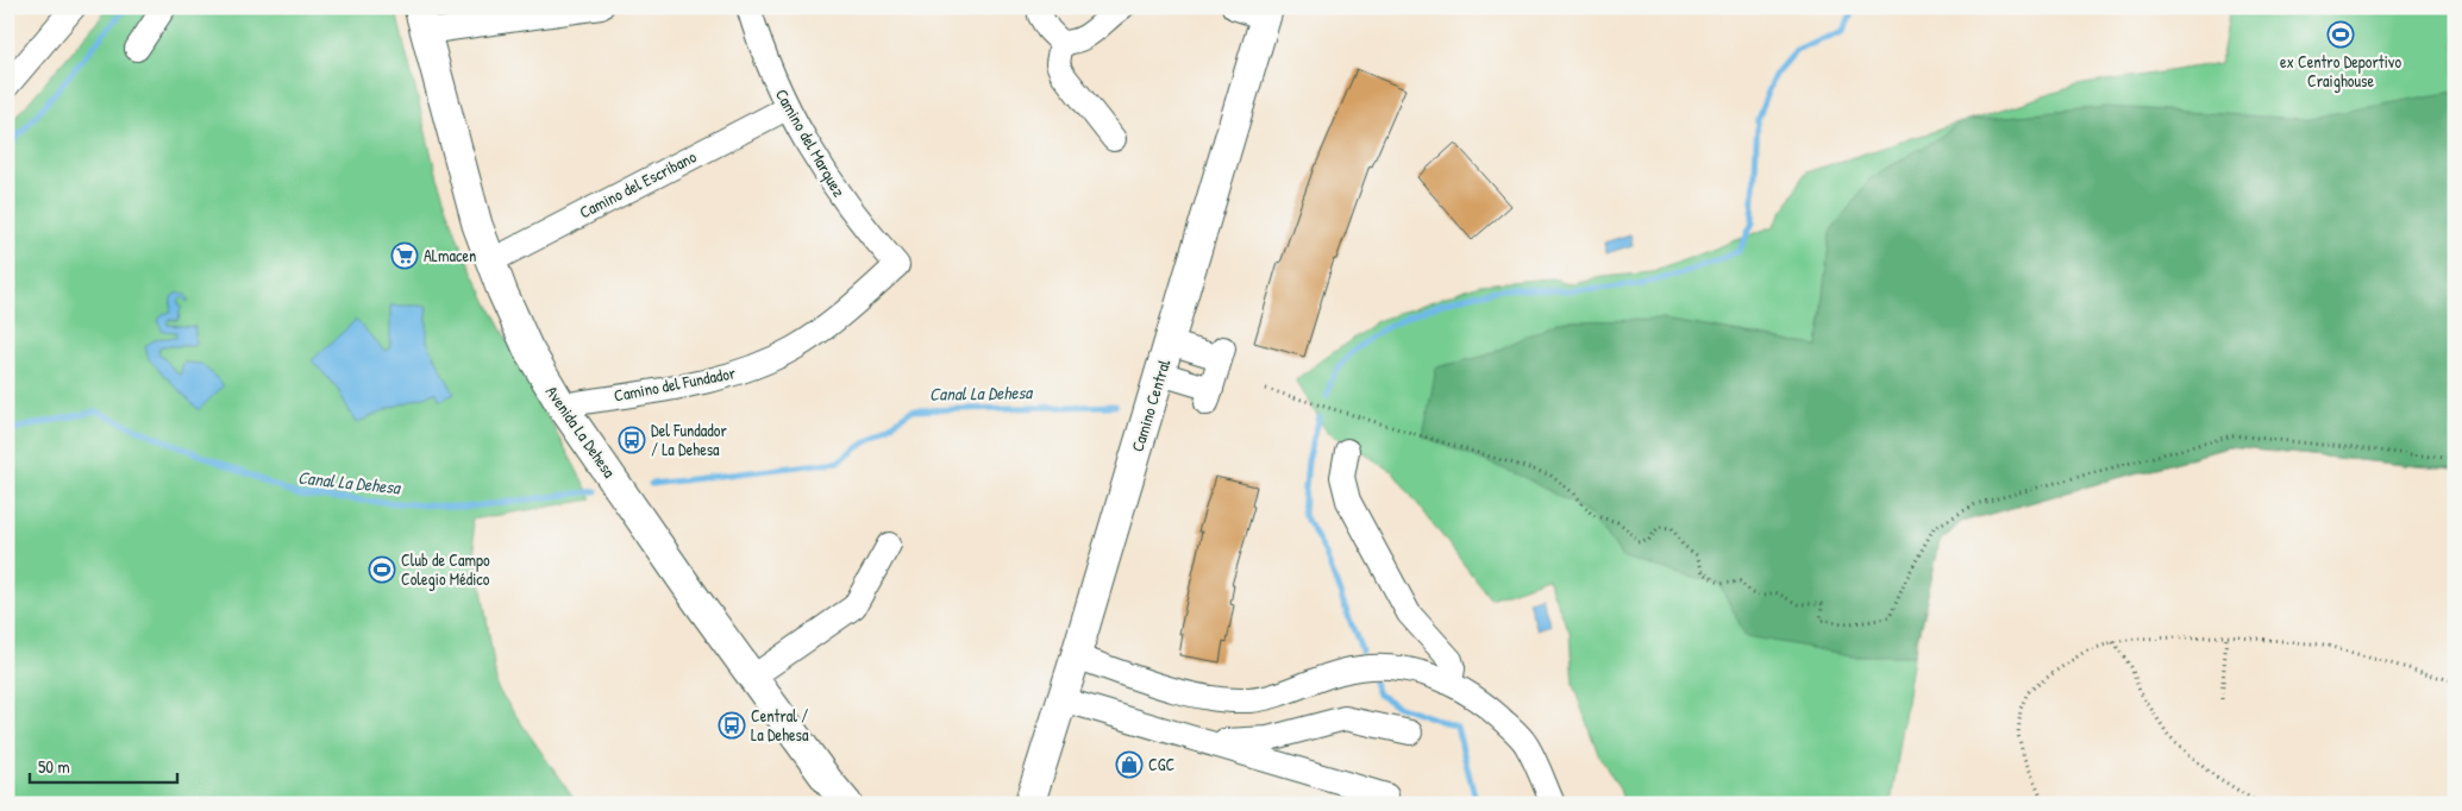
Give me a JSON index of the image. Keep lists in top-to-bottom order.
{
  "streets": {
    "main road": ["Camino Central", "Avenida La Dehesa"],
    "street": ["Camino del Marquez", "Camino del Escribano", "Camino del Fundador"]
  },
  "crossings": [
    ["Camino del Marquez", "Camino del Escribano"],
    ["Camino del Marquez", "Camino del Fundador"],
    ["Camino del Escribano", "Avenida La Dehesa"],
    ["Camino del Fundador", "Avenida La Dehesa"]
  ],
  "water": ["Canal La Dehesa"],
  "places": {
    "sports": ["ex Centro Deportivo Craighouse", "Club de Campo Colegio Médico"],
    "supermarket": ["ALmacen"],
    "bus stop": ["Del Fundador / La Dehesa", "Central / La Dehesa"],
    "shop": ["CGC"]
  },
  "scale_bar": "50 m"
}
